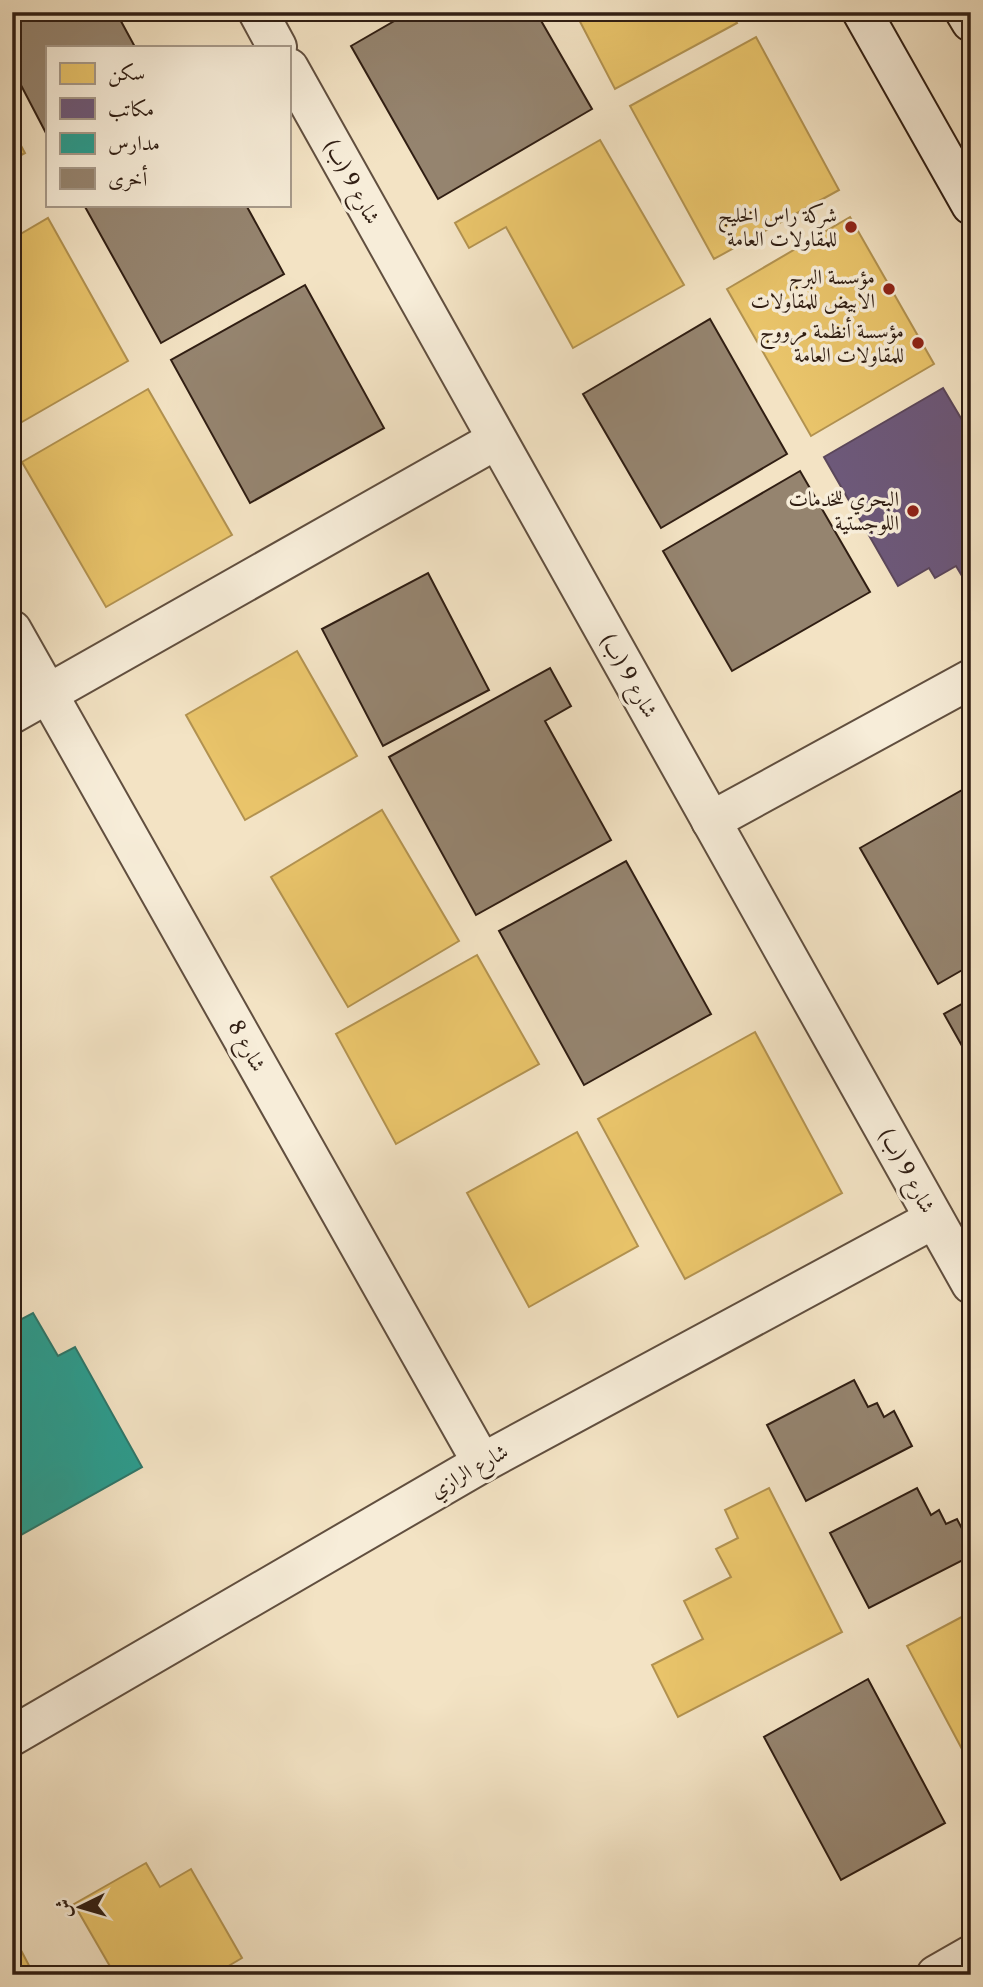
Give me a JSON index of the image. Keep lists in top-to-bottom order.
{
  "streets": {
    "street": ["شارع 9 (ب)", "شارع 8", "شارع الرازي"]
  },
  "crossings": [
    ["شارع 9 (ب)", "شارع الرازي"],
    ["شارع 8", "شارع الرازي"]
  ],
  "places": [
    "شركة راس الخليج للمقاولات العامة",
    "مؤسسة البرج الابيض للمقاولات",
    "مؤسسة أنظمة مرووج للمقاولات العامة",
    "البحري للخدمات اللوجستية"
  ],
  "legend": [
    "سكن",
    "مكاتب",
    "مدارس",
    "أخرى"
  ],
  "north": "left"
}
